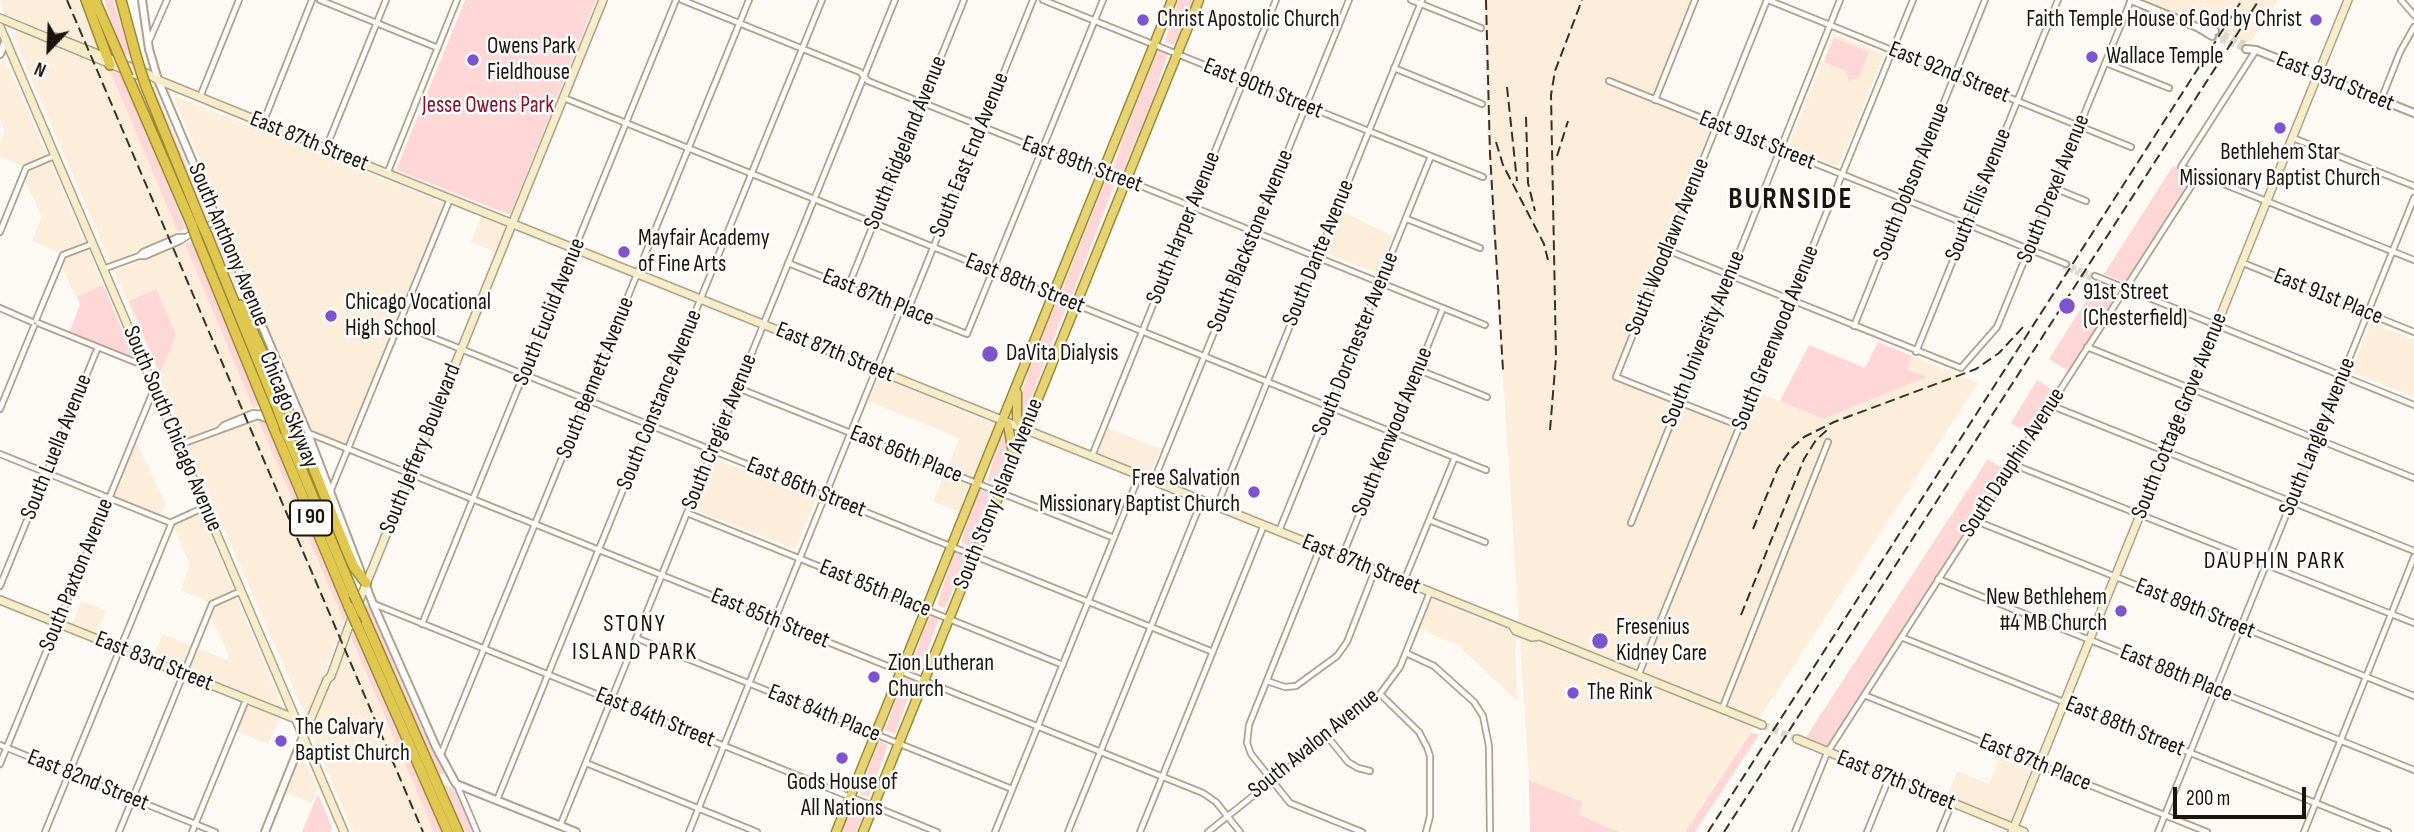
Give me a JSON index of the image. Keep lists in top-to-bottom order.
{
  "streets": {
    "highway": ["Chicago Skyway", "South Stony Island Avenue", "I 90"],
    "main road": [
      "East 87th Street",
      "South Cottage Grove Avenue",
      "South South Chicago Avenue",
      "South Jeffery Boulevard",
      "East 83rd Street"
    ],
    "street": [
      "East 92nd Street",
      "East 93rd Street",
      "East 90th Street",
      "East 91st Street",
      "South Ridgeland Avenue",
      "South East End Avenue",
      "East 89th Street",
      "South Dobson Avenue",
      "South Drexel Avenue",
      "South Ellis Avenue",
      "South Harper Avenue",
      "South Blackstone Avenue",
      "South Anthony Avenue",
      "South Woodlawn Avenue",
      "South Dante Avenue",
      "East 88th Street",
      "East 91st Place",
      "East 87th Place",
      "South Euclid Avenue",
      "South Greenwood Avenue",
      "South University Avenue",
      "South Dorchester Avenue",
      "South Bennett Avenue",
      "South Constance Avenue",
      "South Cregier Avenue",
      "South Kenwood Avenue",
      "South Langley Avenue",
      "South Luella Avenue",
      "East 86th Place",
      "South Dauphin Avenue",
      "East 86th Street",
      "South Paxton Avenue",
      "East 85th Place",
      "East 85th Street",
      "East 88th Place",
      "East 84th Place",
      "East 84th Street",
      "South Avalon Avenue",
      "East 82nd Street"
    ]
  },
  "crossings": [
    ["East 92nd Street", "South Dobson Avenue"],
    ["East 92nd Street", "South Drexel Avenue"],
    ["East 92nd Street", "South Ellis Avenue"],
    ["East 92nd Street", "South Woodlawn Avenue"],
    ["East 92nd Street", "South Greenwood Avenue"],
    ["East 92nd Street", "South University Avenue"],
    ["East 93rd Street", "South Cottage Grove Avenue"],
    ["East 90th Street", "South Harper Avenue"],
    ["East 90th Street", "South Blackstone Avenue"],
    ["East 90th Street", "South Dante Avenue"],
    ["East 90th Street", "South Dorchester Avenue"],
    ["East 90th Street", "South Stony Island Avenue"],
    ["East 91st Street", "South Dobson Avenue"],
    ["East 91st Street", "South Drexel Avenue"],
    ["East 91st Street", "South Ellis Avenue"],
    ["East 91st Street", "South Woodlawn Avenue"],
    ["East 91st Street", "South Greenwood Avenue"],
    ["East 91st Street", "South University Avenue"],
    ["East 87th Street", "South Harper Avenue"],
    ["East 87th Street", "South Blackstone Avenue"],
    ["East 87th Street", "South Anthony Avenue"],
    ["East 87th Street", "South Dante Avenue"],
    ["East 87th Street", "South Euclid Avenue"],
    ["East 87th Street", "South Greenwood Avenue"],
    ["East 87th Street", "South Dorchester Avenue"],
    ["East 87th Street", "South Bennett Avenue"],
    ["East 87th Street", "South Constance Avenue"],
    ["East 87th Street", "South Cottage Grove Avenue"],
    ["East 87th Street", "South Cregier Avenue"],
    ["East 87th Street", "South Kenwood Avenue"],
    ["East 87th Street", "South Jeffery Boulevard"],
    ["East 87th Street", "South Dauphin Avenue"],
    ["East 87th Street", "South Stony Island Avenue"],
    ["East 87th Street", "South Avalon Avenue"],
    ["South Ridgeland Avenue", "East 89th Street"],
    ["South Ridgeland Avenue", "East 88th Street"],
    ["South Ridgeland Avenue", "East 87th Place"],
    ["South East End Avenue", "East 89th Street"],
    ["South East End Avenue", "East 88th Street"],
    ["South East End Avenue", "East 87th Place"],
    ["East 89th Street", "South Harper Avenue"],
    ["East 89th Street", "South Blackstone Avenue"],
    ["East 89th Street", "South Dante Avenue"],
    ["East 89th Street", "South Dorchester Avenue"],
    ["East 89th Street", "South Bennett Avenue"],
    ["East 89th Street", "South Constance Avenue"],
    ["East 89th Street", "South Cottage Grove Avenue"],
    ["East 89th Street", "South Cregier Avenue"],
    ["East 89th Street", "South Kenwood Avenue"],
    ["East 89th Street", "South Langley Avenue"],
    ["East 89th Street", "South Dauphin Avenue"],
    ["East 89th Street", "South Stony Island Avenue"],
    ["South Drexel Avenue", "South Ellis Avenue"],
    ["South Harper Avenue", "East 88th Street"],
    ["South Blackstone Avenue", "East 88th Street"],
    ["South Anthony Avenue", "South Bennett Avenue"],
    ["South Anthony Avenue", "South Jeffery Boulevard"],
    ["South Anthony Avenue", "East 85th Street"],
    ["South Anthony Avenue", "East 84th Street"],
    ["South Woodlawn Avenue", "South University Avenue"],
    ["South Dante Avenue", "East 88th Street"],
    ["East 88th Street", "East 87th Place"],
    ["East 88th Street", "South Euclid Avenue"],
    ["East 88th Street", "South Dorchester Avenue"],
    ["East 88th Street", "South Bennett Avenue"],
    ["East 88th Street", "South Constance Avenue"],
    ["East 88th Street", "South Cottage Grove Avenue"],
    ["East 88th Street", "South Cregier Avenue"],
    ["East 88th Street", "South Kenwood Avenue"],
    ["East 88th Street", "South Langley Avenue"],
    ["East 88th Street", "South Jeffery Boulevard"],
    ["East 88th Street", "South Dauphin Avenue"],
    ["East 88th Street", "South Stony Island Avenue"],
    ["East 91st Place", "South Cottage Grove Avenue"],
    ["East 91st Place", "South Langley Avenue"],
    ["East 87th Place", "South Cottage Grove Avenue"],
    ["East 87th Place", "South Cregier Avenue"],
    ["East 87th Place", "South Langley Avenue"],
    ["East 87th Place", "South Dauphin Avenue"],
    ["South Euclid Avenue", "East 86th Street"],
    ["South Euclid Avenue", "East 85th Street"],
    ["South Euclid Avenue", "East 84th Street"],
    ["South Bennett Avenue", "East 86th Street"],
    ["South Bennett Avenue", "East 85th Street"],
    ["South Bennett Avenue", "East 84th Street"],
    ["South Constance Avenue", "East 86th Street"],
    ["South Constance Avenue", "East 85th Street"],
    ["South Constance Avenue", "East 84th Street"],
    ["Chicago Skyway", "South Jeffery Boulevard"],
    ["South Cottage Grove Avenue", "East 88th Place"],
    ["South South Chicago Avenue", "South Jeffery Boulevard"],
    ["South South Chicago Avenue", "South Paxton Avenue"],
    ["South South Chicago Avenue", "East 85th Street"],
    ["South South Chicago Avenue", "East 83rd Street"],
    ["South Cregier Avenue", "East 86th Place"],
    ["South Cregier Avenue", "East 86th Street"],
    ["South Cregier Avenue", "East 85th Place"],
    ["South Cregier Avenue", "East 85th Street"],
    ["South Cregier Avenue", "East 84th Place"],
    ["South Cregier Avenue", "East 84th Street"],
    ["South Langley Avenue", "East 88th Place"],
    ["South Jeffery Boulevard", "East 86th Street"],
    ["South Jeffery Boulevard", "East 85th Street"],
    ["South Jeffery Boulevard", "East 83rd Street"],
    ["East 86th Place", "South Stony Island Avenue"],
    ["South Dauphin Avenue", "East 88th Place"],
    ["East 86th Street", "South Stony Island Avenue"],
    ["South Stony Island Avenue", "East 85th Place"],
    ["South Stony Island Avenue", "East 85th Street"],
    ["South Stony Island Avenue", "East 84th Place"],
    ["South Stony Island Avenue", "East 84th Street"],
    ["South Paxton Avenue", "East 83rd Street"],
    ["South Paxton Avenue", "East 82nd Street"],
    ["East 85th Street", "South Avalon Avenue"]
  ],
  "districts": ["BURNSIDE", "DAUPHIN PARK", "STONY ISLAND PARK"],
  "parks": ["Jesse Owens Park"],
  "places": [
    "Christ Apostolic Church",
    "Faith Temple House of God by Christ",
    "Wallace Temple",
    "Owens Park Fieldhouse",
    "Bethlehem Star Missionary Baptist Church",
    "Mayfair Academy of Fine Arts",
    "91st Street (Chesterfield)",
    "Chicago Vocational High School",
    "DaVita Dialysis",
    "Free Salvation Missionary Baptist Church",
    "New Bethlehem #4 MB Church",
    "Fresenius Kidney Care",
    "Zion Lutheran Church",
    "The Rink",
    "The Calvary Baptist Church",
    "Gods House of All Nations"
  ],
  "scale_bar": "200 m",
  "north": "bottom left"
}
